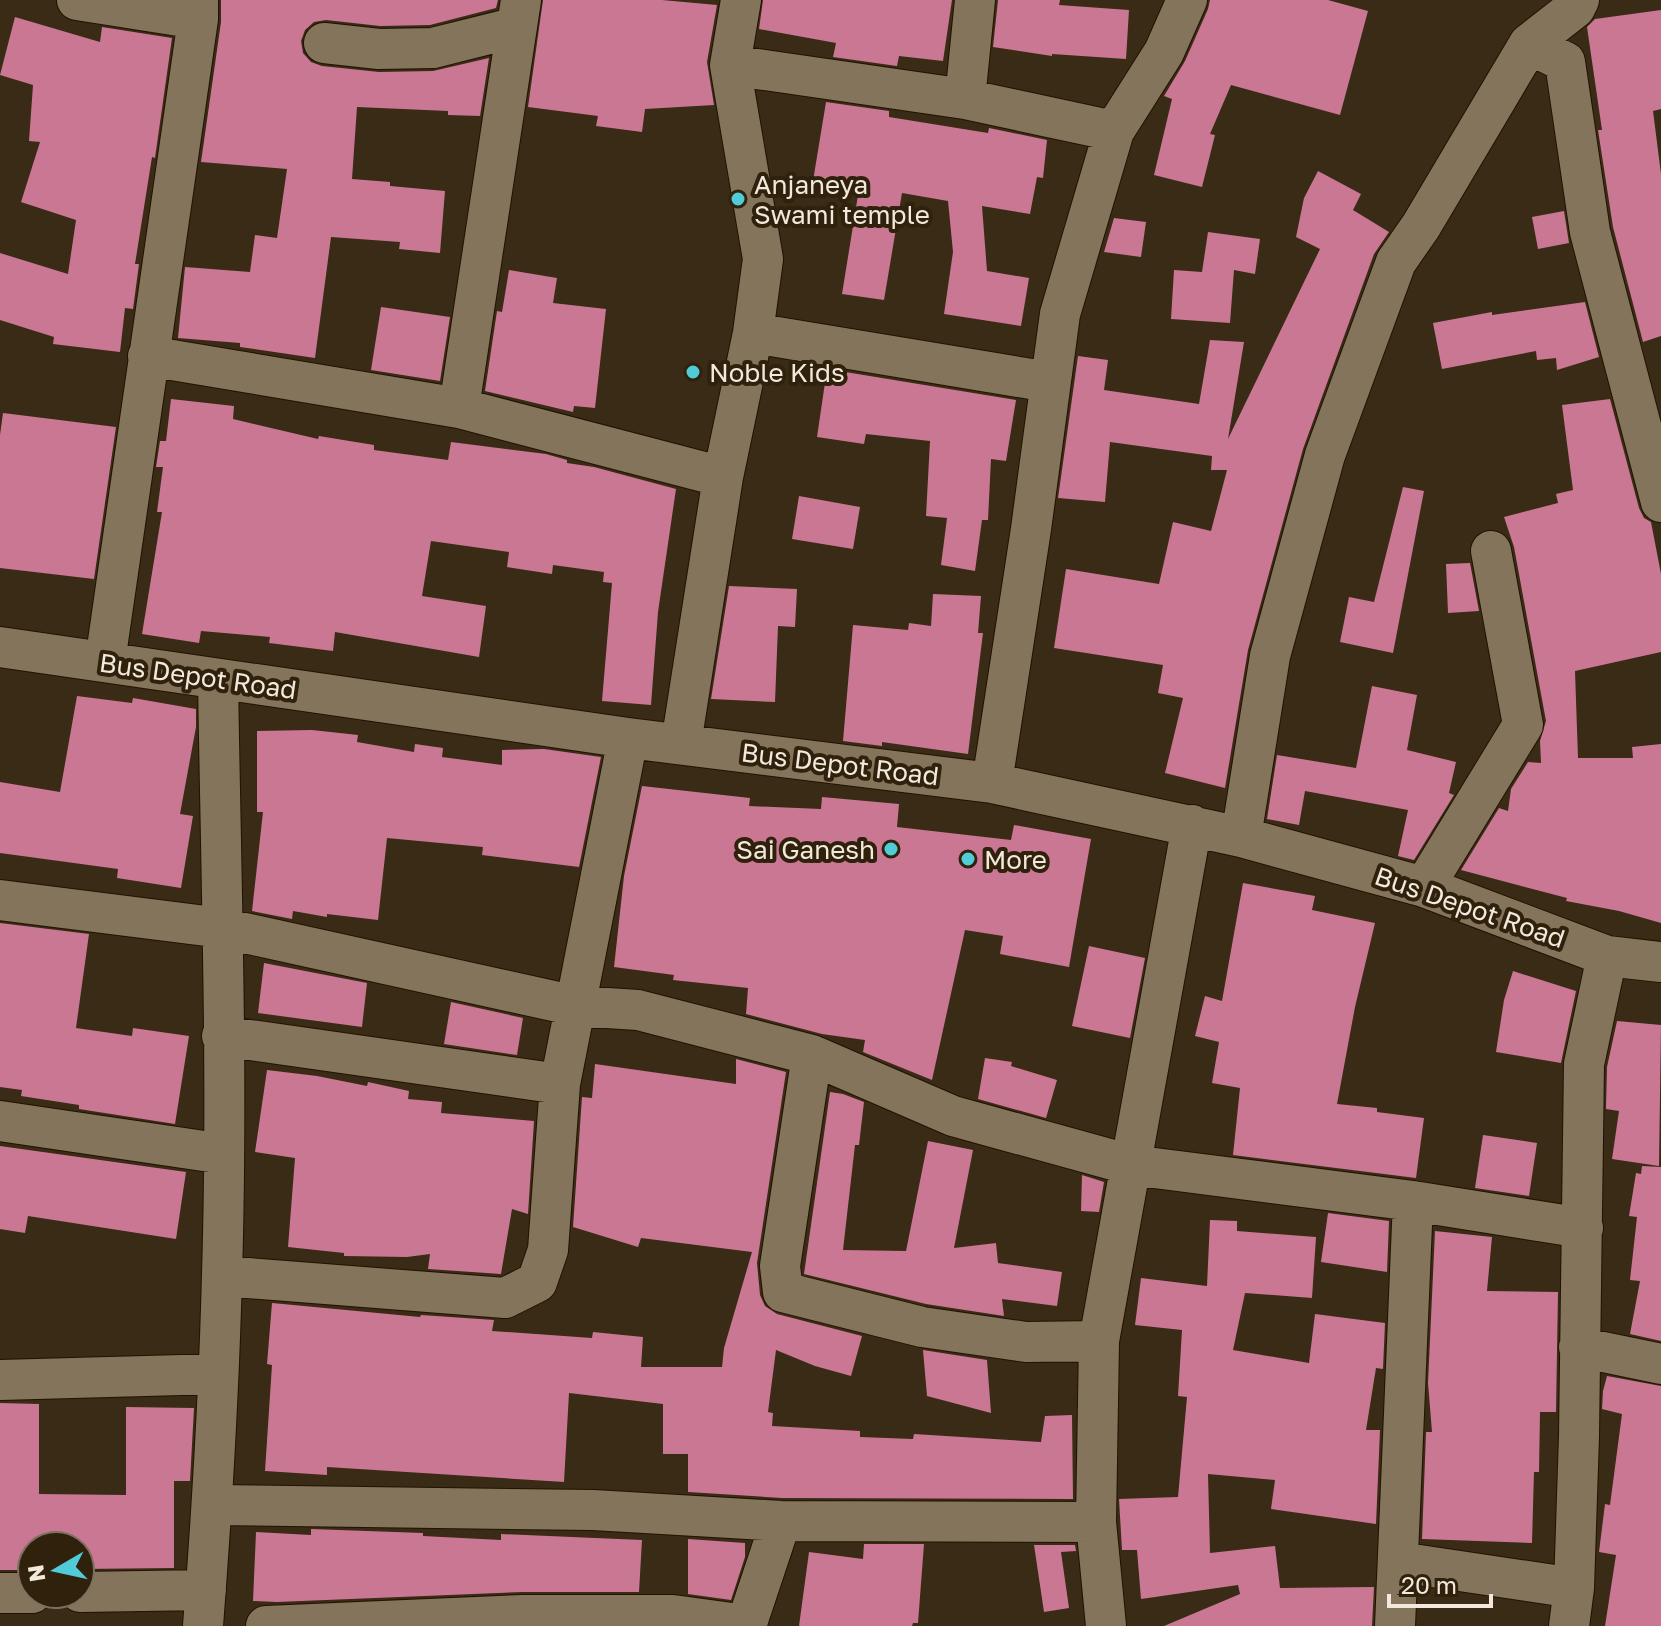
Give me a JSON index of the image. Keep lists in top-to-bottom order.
{
  "streets": {
    "street": ["Bus Depot Road"]
  },
  "places": [
    "Anjaneya Swami temple",
    "Noble Kids",
    "Sai Ganesh",
    "More"
  ],
  "scale_bar": "20 m",
  "north": "left"
}
